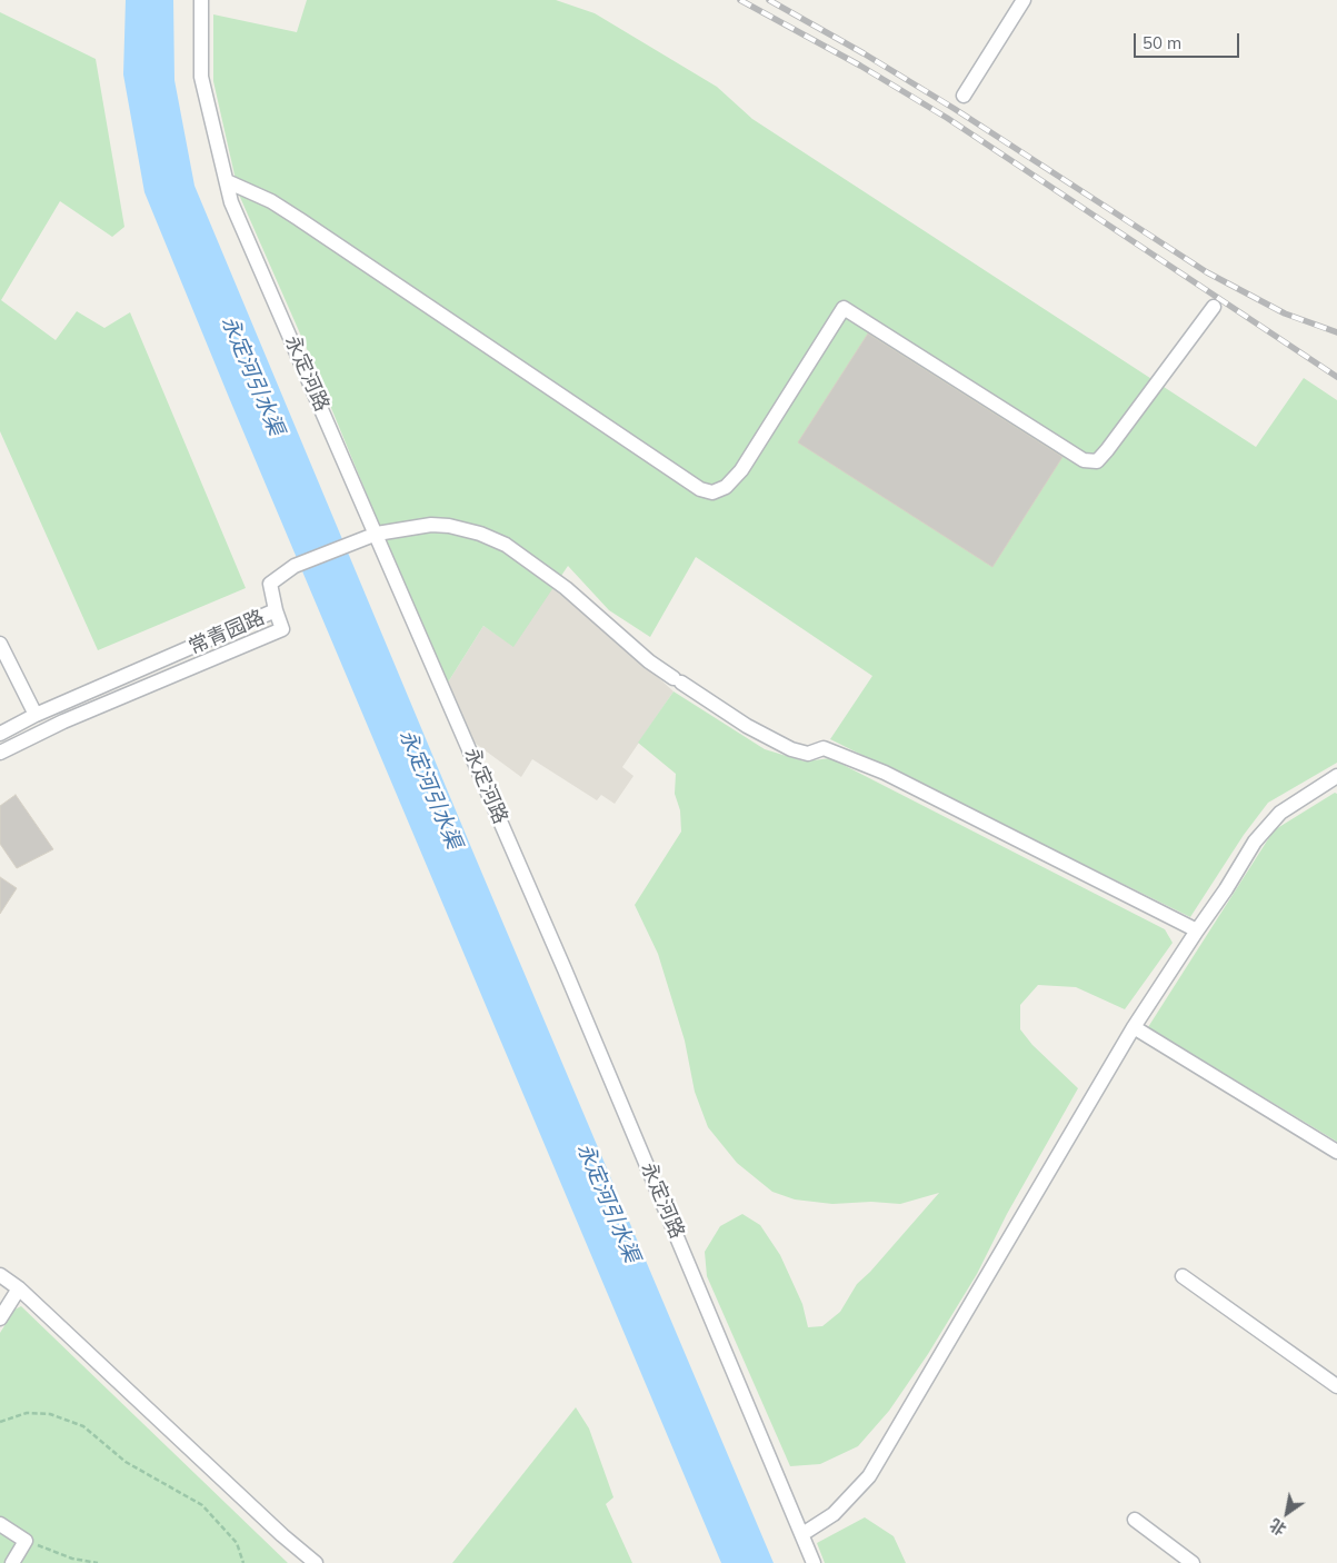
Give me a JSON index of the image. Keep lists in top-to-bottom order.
{
  "streets": {
    "street": ["永定河路", "常青园路"]
  },
  "water": ["永定河引水渠"],
  "scale_bar": "50 m",
  "north": "bottom left"
}
